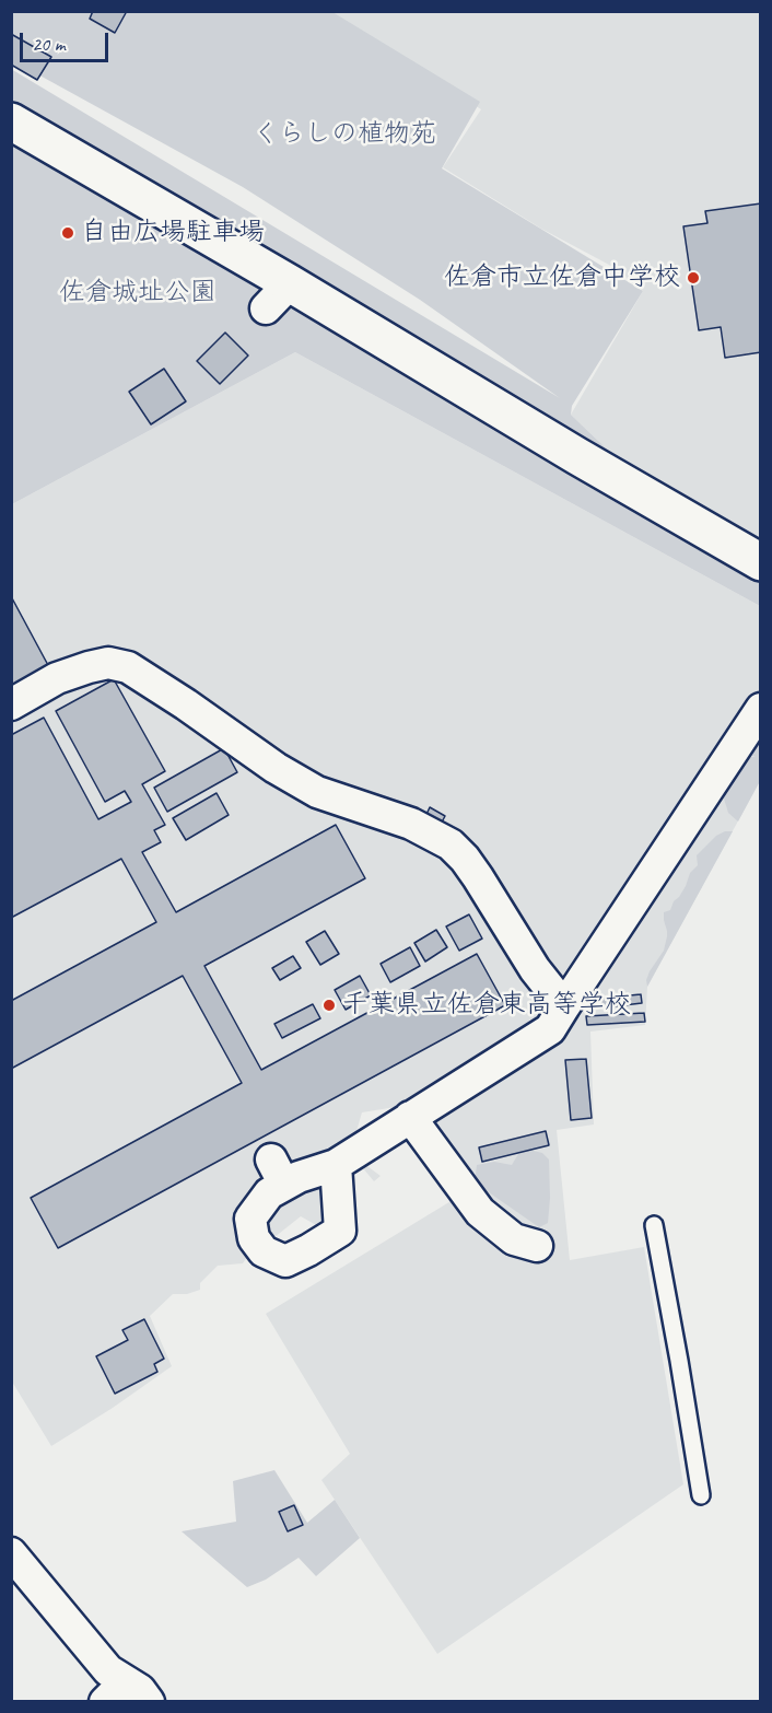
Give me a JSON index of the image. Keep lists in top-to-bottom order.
{
  "parks": ["くらしの植物苑", "佐倉城址公園"],
  "places": ["自由広場駐車場", "佐倉市立佐倉中学校", "千葉県立佐倉東高等学校"],
  "scale_bar": "20 m"
}
